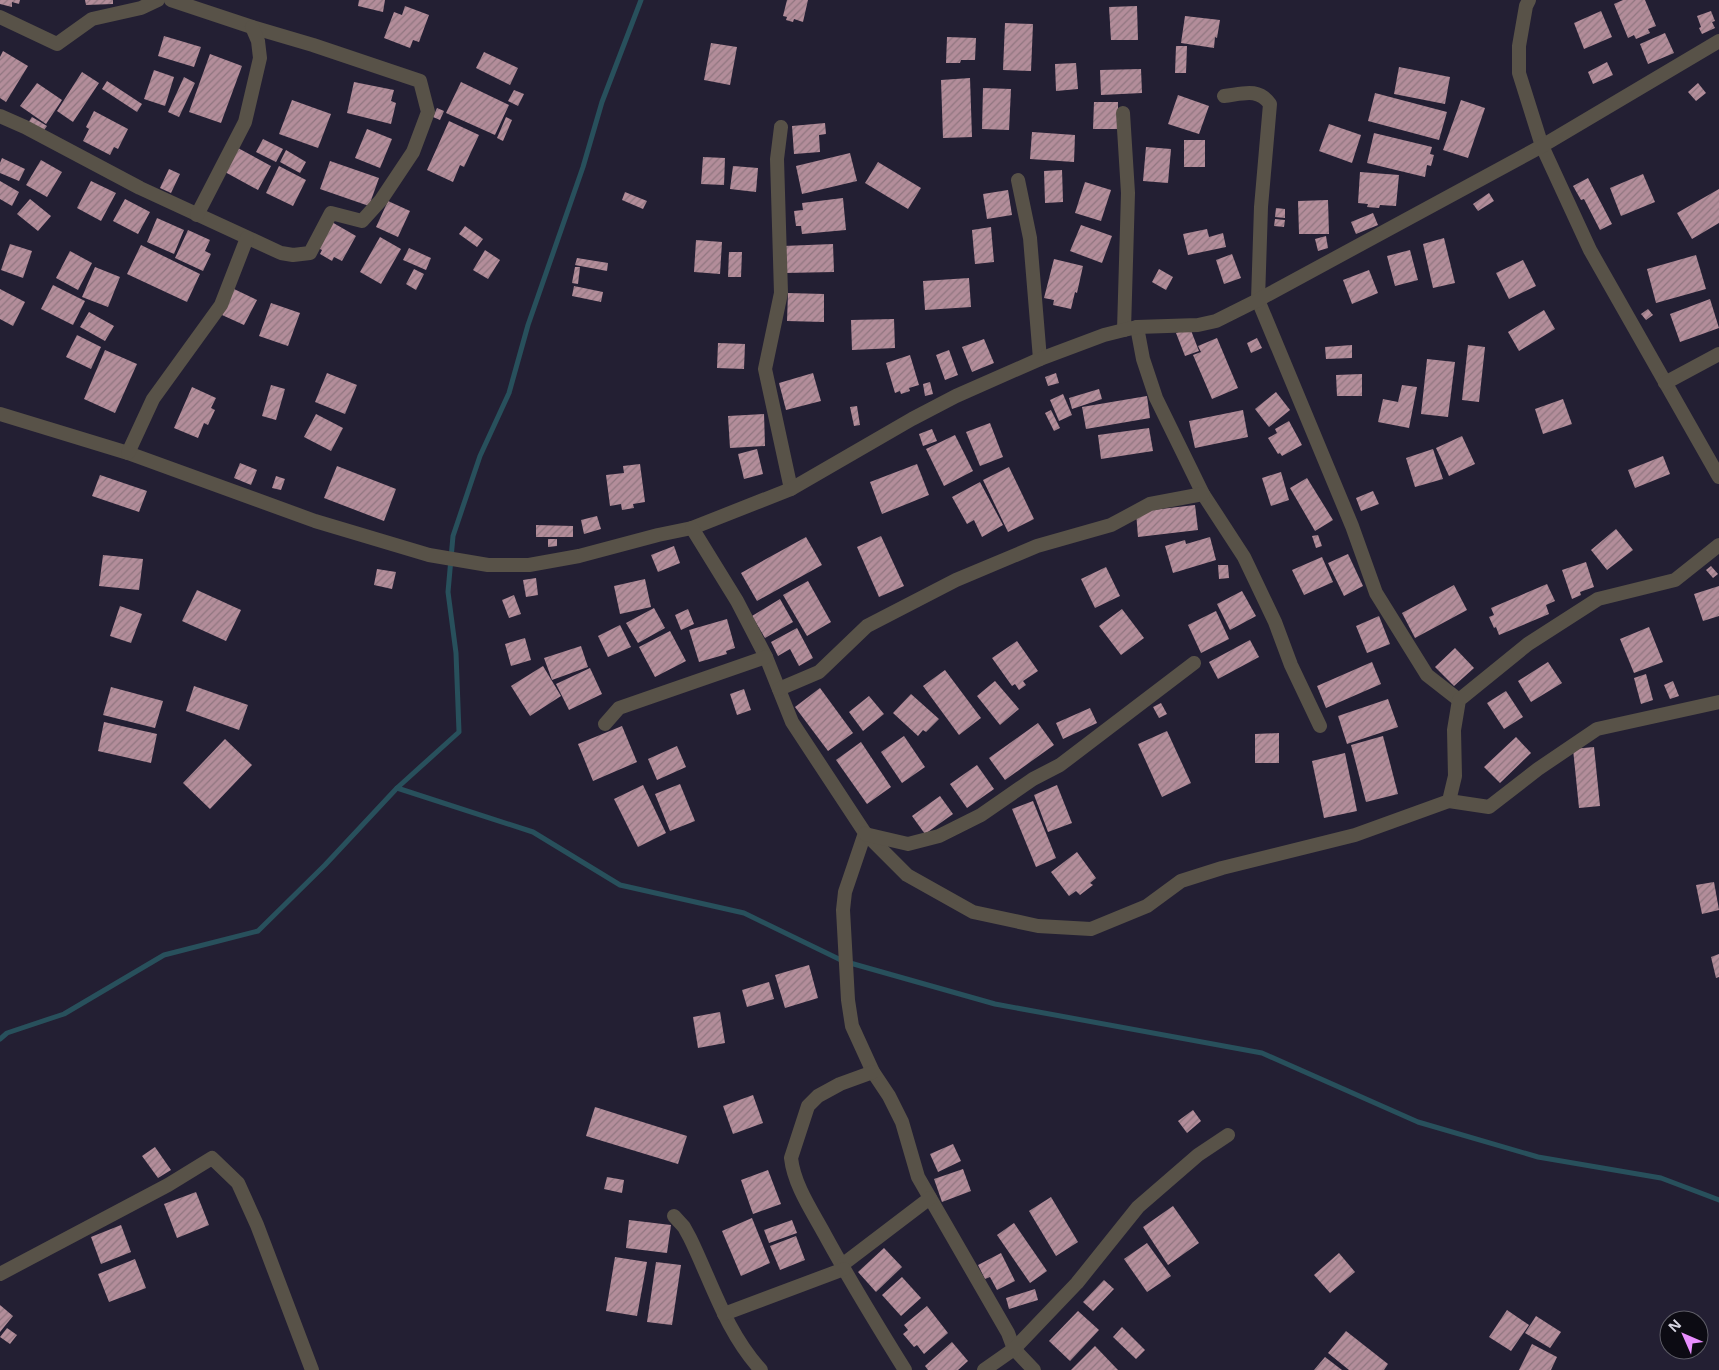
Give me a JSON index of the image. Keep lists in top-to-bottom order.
{
  "north": "top left"
}
